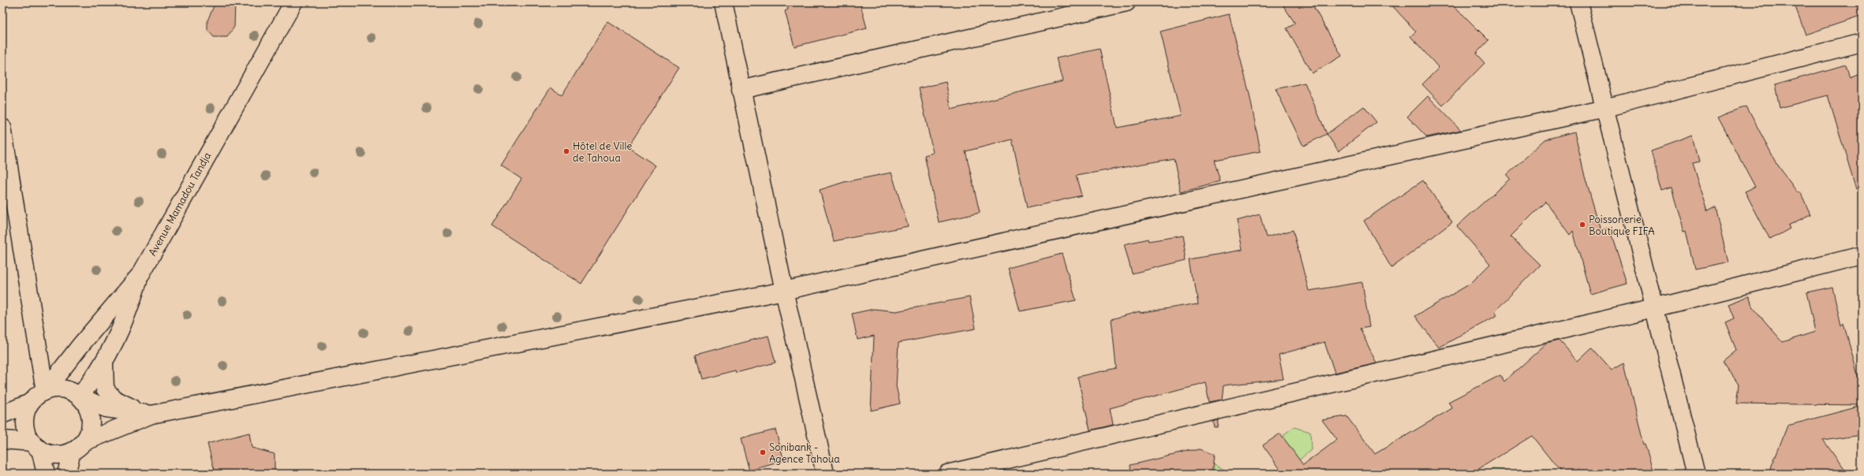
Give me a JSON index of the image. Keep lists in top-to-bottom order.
{
  "streets": {
    "street": ["Avenue Mamadou Tandja"]
  },
  "places": ["Hôtel de Ville de Tahoua", "Poissonerie Boutique FIFA", "Sonibank - Agence Tahoua"]
}
